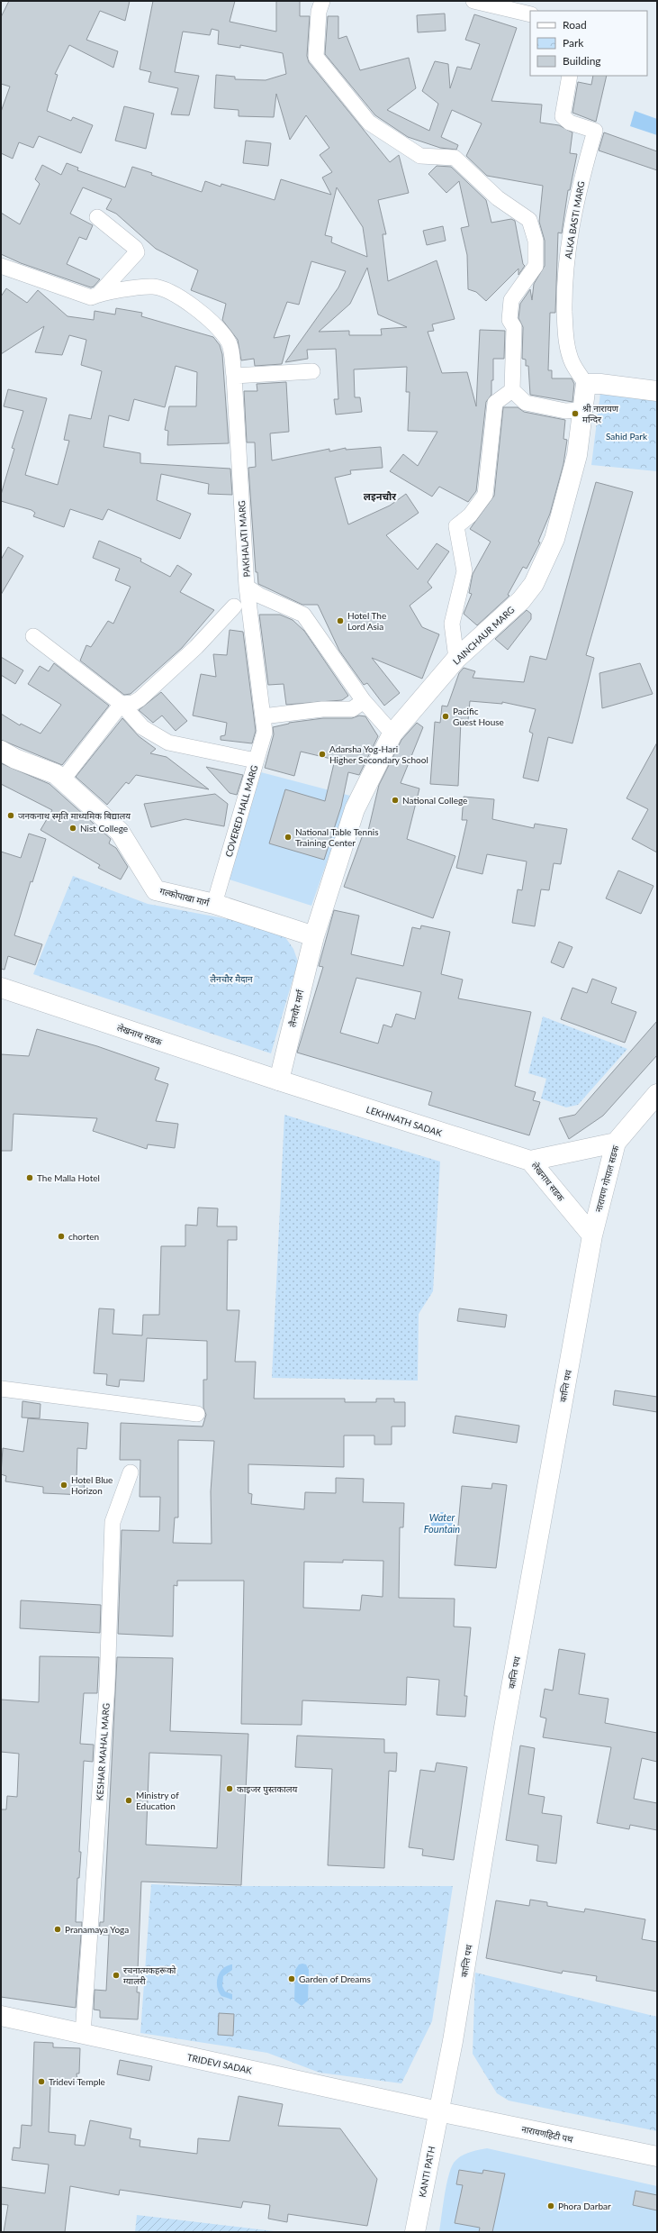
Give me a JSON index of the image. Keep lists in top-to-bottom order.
{
  "streets": {
    "main road": [
      "LAINCHAUR MARG",
      "गल्कोपाखा मार्ग",
      "लैनचौर मार्ग",
      "लेखनाथ सडक",
      "LEKHNATH SADAK",
      "नारायण गोपाल सडक",
      "कान्ति पथ",
      "TRIDEVI SADAK",
      "नारायणहिटी पथ",
      "KANTI PATH"
    ],
    "street": [
      "ALKA BASTI MARG",
      "PAKHALATI MARG",
      "COVERED HALL MARG",
      "KESHAR MAHAL MARG"
    ]
  },
  "crossings": [
    ["ALKA BASTI MARG", "LAINCHAUR MARG"],
    ["PAKHALATI MARG", "LAINCHAUR MARG"],
    ["PAKHALATI MARG", "COVERED HALL MARG"],
    ["LAINCHAUR MARG", "गल्कोपाखा मार्ग"],
    ["LAINCHAUR MARG", "लैनचौर मार्ग"],
    ["COVERED HALL MARG", "गल्कोपाखा मार्ग"],
    ["गल्कोपाखा मार्ग", "लैनचौर मार्ग"],
    ["लैनचौर मार्ग", "लेखनाथ सडक"],
    ["लैनचौर मार्ग", "LEKHNATH SADAK"],
    ["लेखनाथ सडक", "LEKHNATH SADAK"],
    ["लेखनाथ सडक", "नारायण गोपाल सडक"],
    ["लेखनाथ सडक", "कान्ति पथ"],
    ["नारायण गोपाल सडक", "कान्ति पथ"],
    ["कान्ति पथ", "TRIDEVI SADAK"],
    ["कान्ति पथ", "नारायणहिटी पथ"],
    ["कान्ति पथ", "KANTI PATH"],
    ["KESHAR MAHAL MARG", "TRIDEVI SADAK"],
    ["TRIDEVI SADAK", "नारायणहिटी पथ"],
    ["TRIDEVI SADAK", "KANTI PATH"],
    ["नारायणहिटी पथ", "KANTI PATH"]
  ],
  "districts": ["लइनचौर"],
  "water": ["Water Fountain"],
  "parks": ["Sahid Park", "लैनचौर मैदान"],
  "places": [
    "श्री नारायण मन्दिर",
    "Hotel The Lord Asia",
    "Pacific Guest House",
    "Adarsha Yog-Hari Higher Secondary School",
    "National College",
    "जनकनाथ स्मृति माध्यमिक बिद्यालय",
    "Nist College",
    "National Table Tennis Training Center",
    "The Malla Hotel",
    "chorten",
    "Hotel Blue Horizon",
    "काइजर पुस्तकालय",
    "Ministry of Education",
    "Pranamaya Yoga",
    "रचनात्मकहरूको ग्यालरी",
    "Garden of Dreams",
    "Tridevi Temple",
    "Phora Darbar"
  ],
  "legend": ["Road", "Park", "Building"]
}
